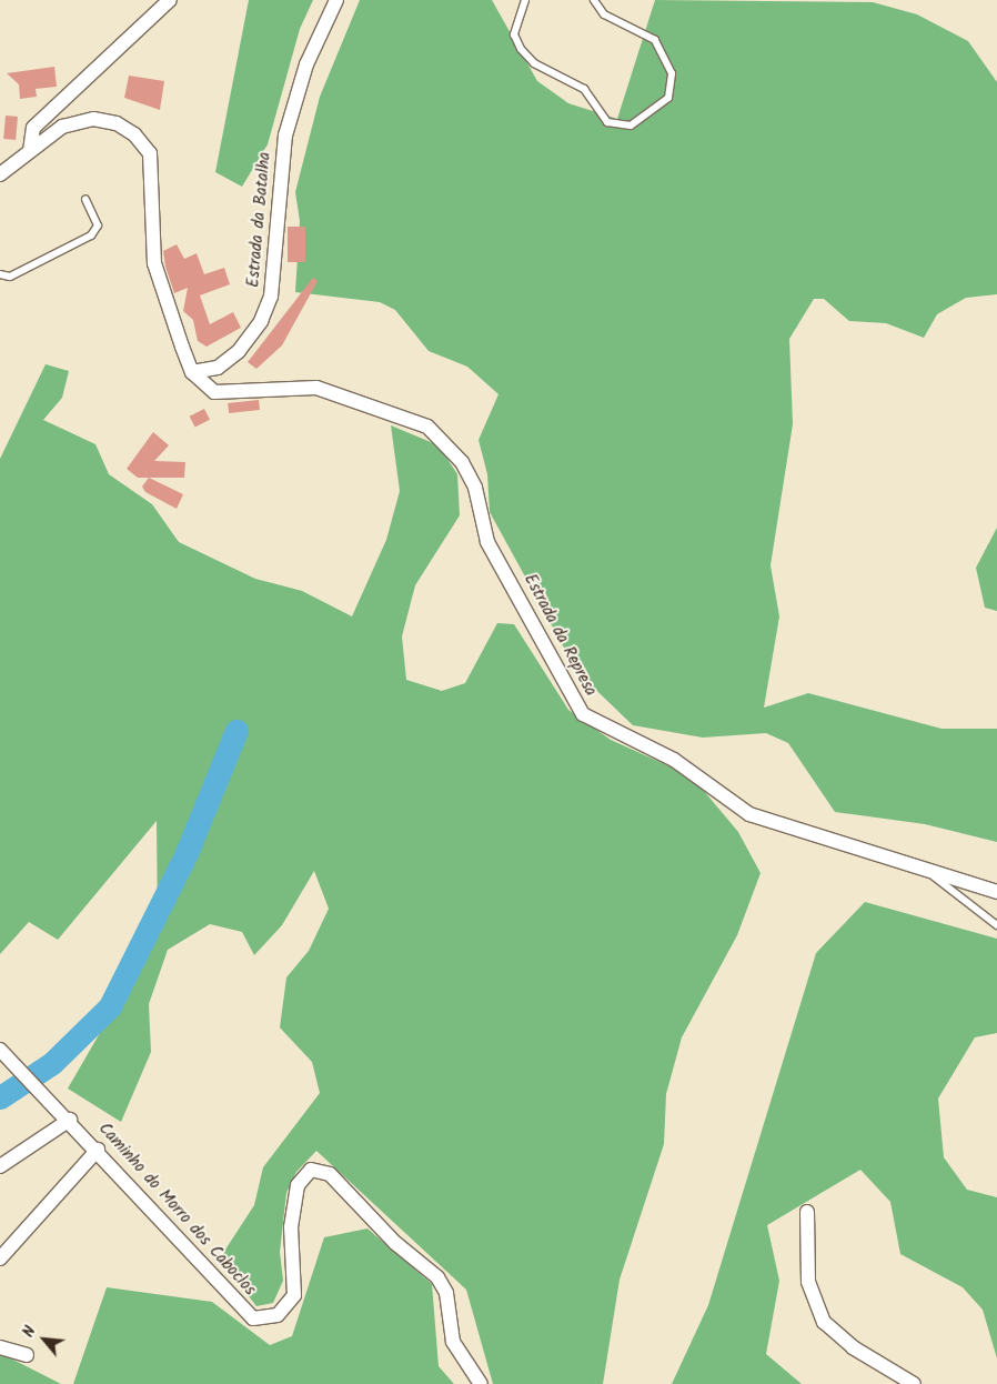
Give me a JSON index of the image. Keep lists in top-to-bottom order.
{
  "streets": {
    "street": ["Estrada da Batalha", "Estrada da Represa", "Caminho do Morro dos Caboclos"]
  },
  "crossings": [
    ["Estrada da Batalha", "Estrada da Represa"]
  ],
  "north": "top left"
}
